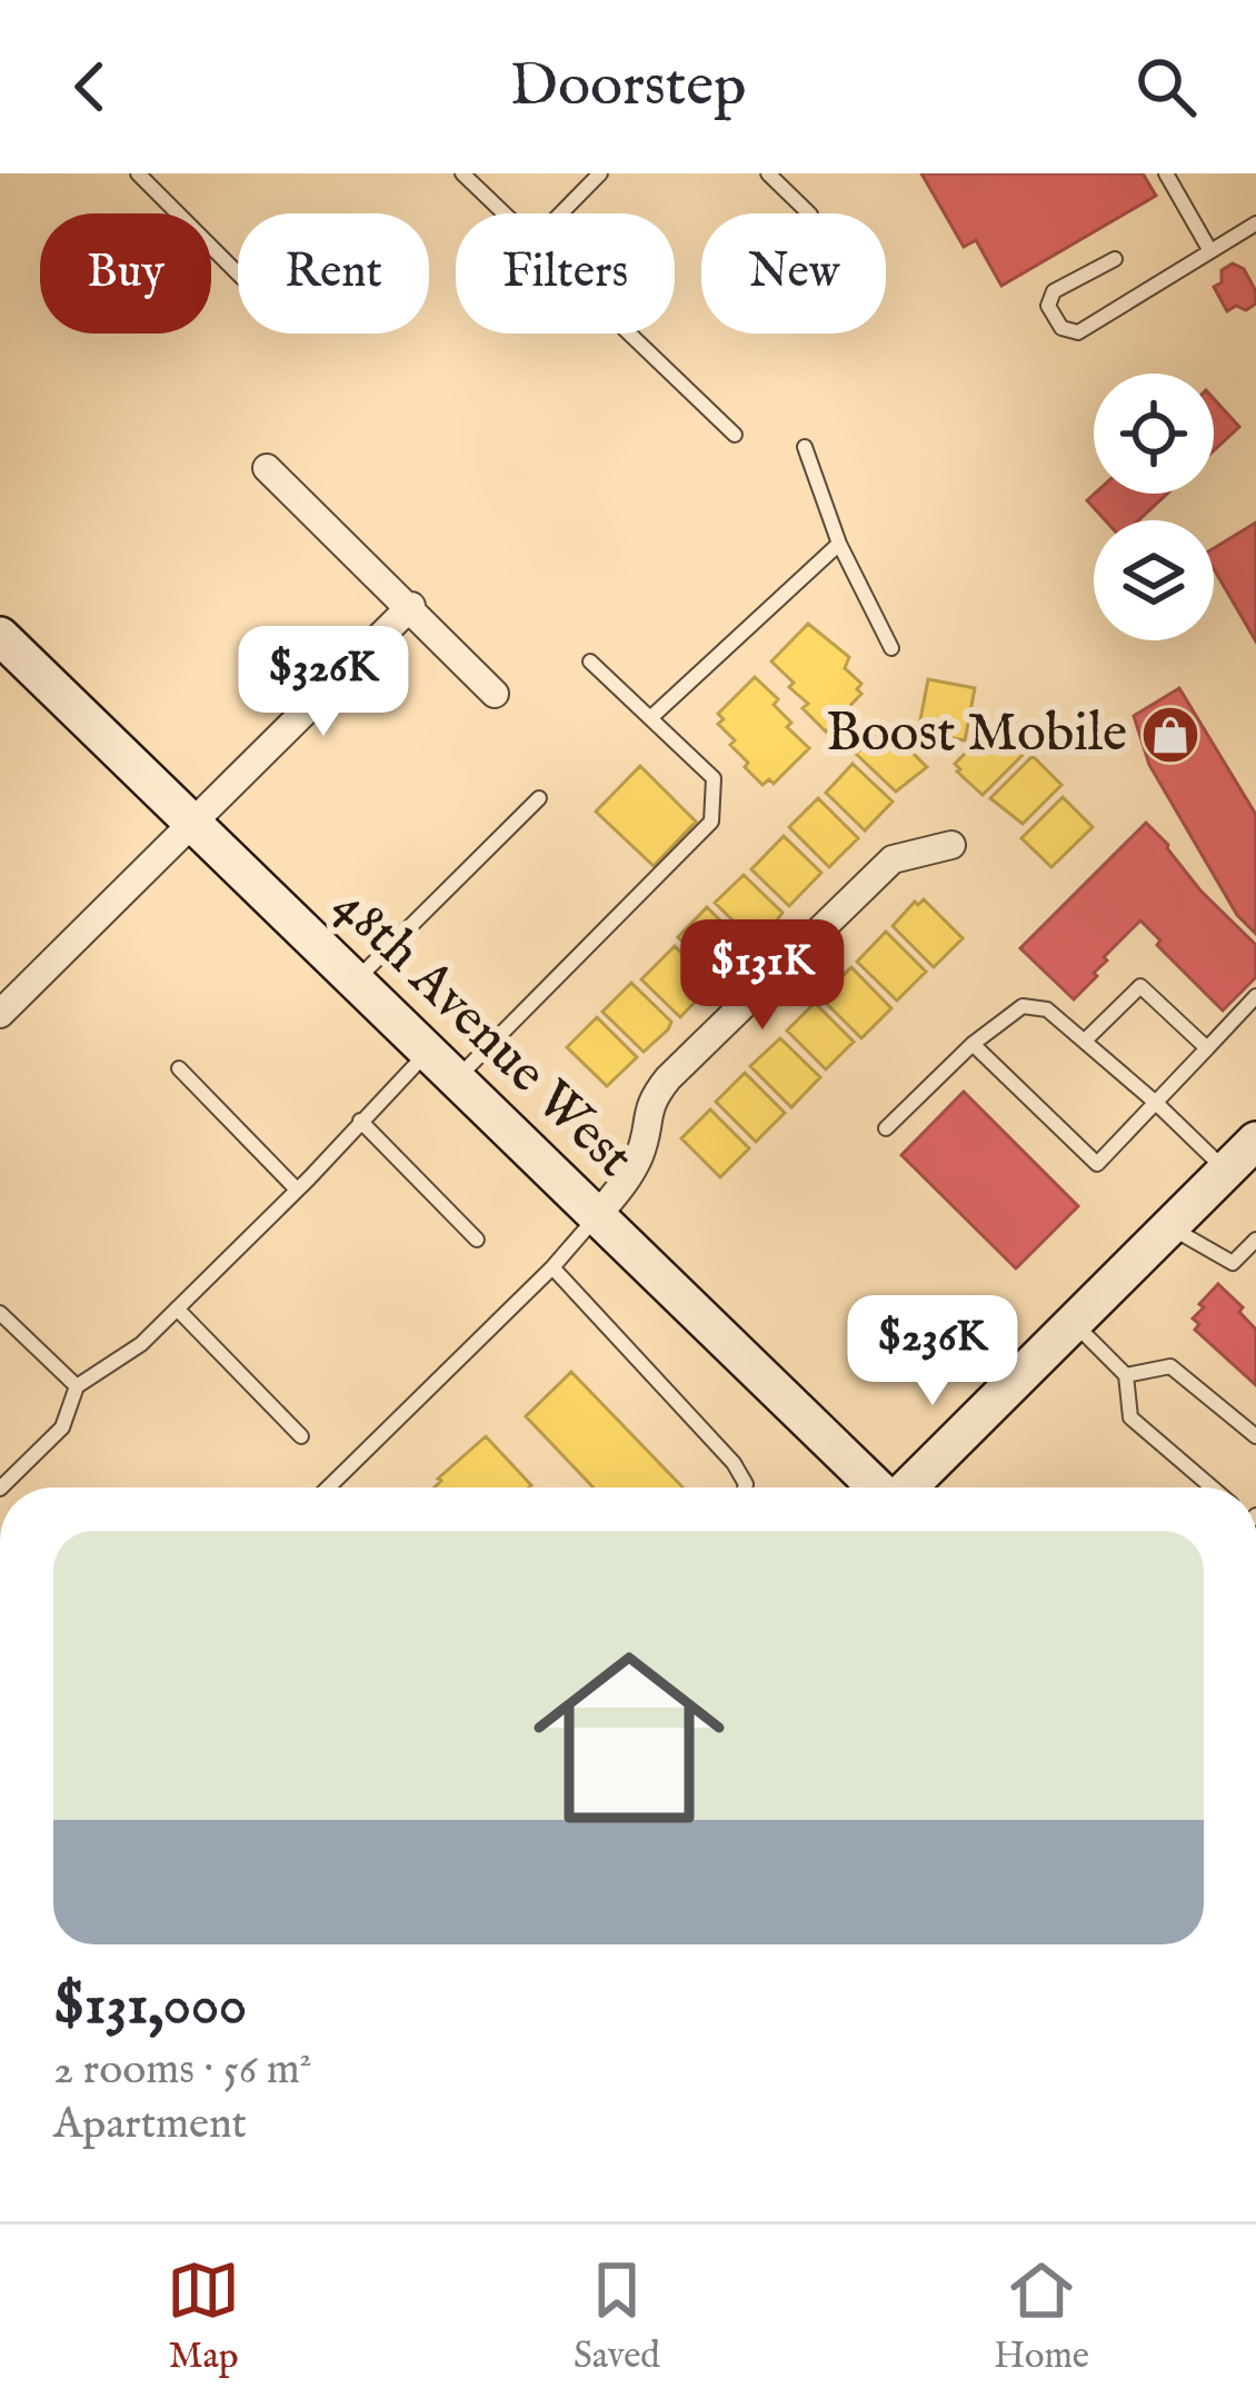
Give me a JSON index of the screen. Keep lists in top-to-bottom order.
{
  "streets": {
    "street": ["48th Avenue West"]
  },
  "places": {
    "shop": ["Boost Mobile"]
  },
  "page": {
    "header": "Doorstep",
    "chip": [
      "Buy",
      "Rent",
      "Filters",
      "New"
    ],
    "price": ["$326K", "$131K", "$236K"],
    "list": [
      {
        "name": "$131,000",
        "note": "2 rooms · 56 m² · Apartment"
      }
    ],
    "tabs": ["Map", "Saved", "Home"]
  }
}
